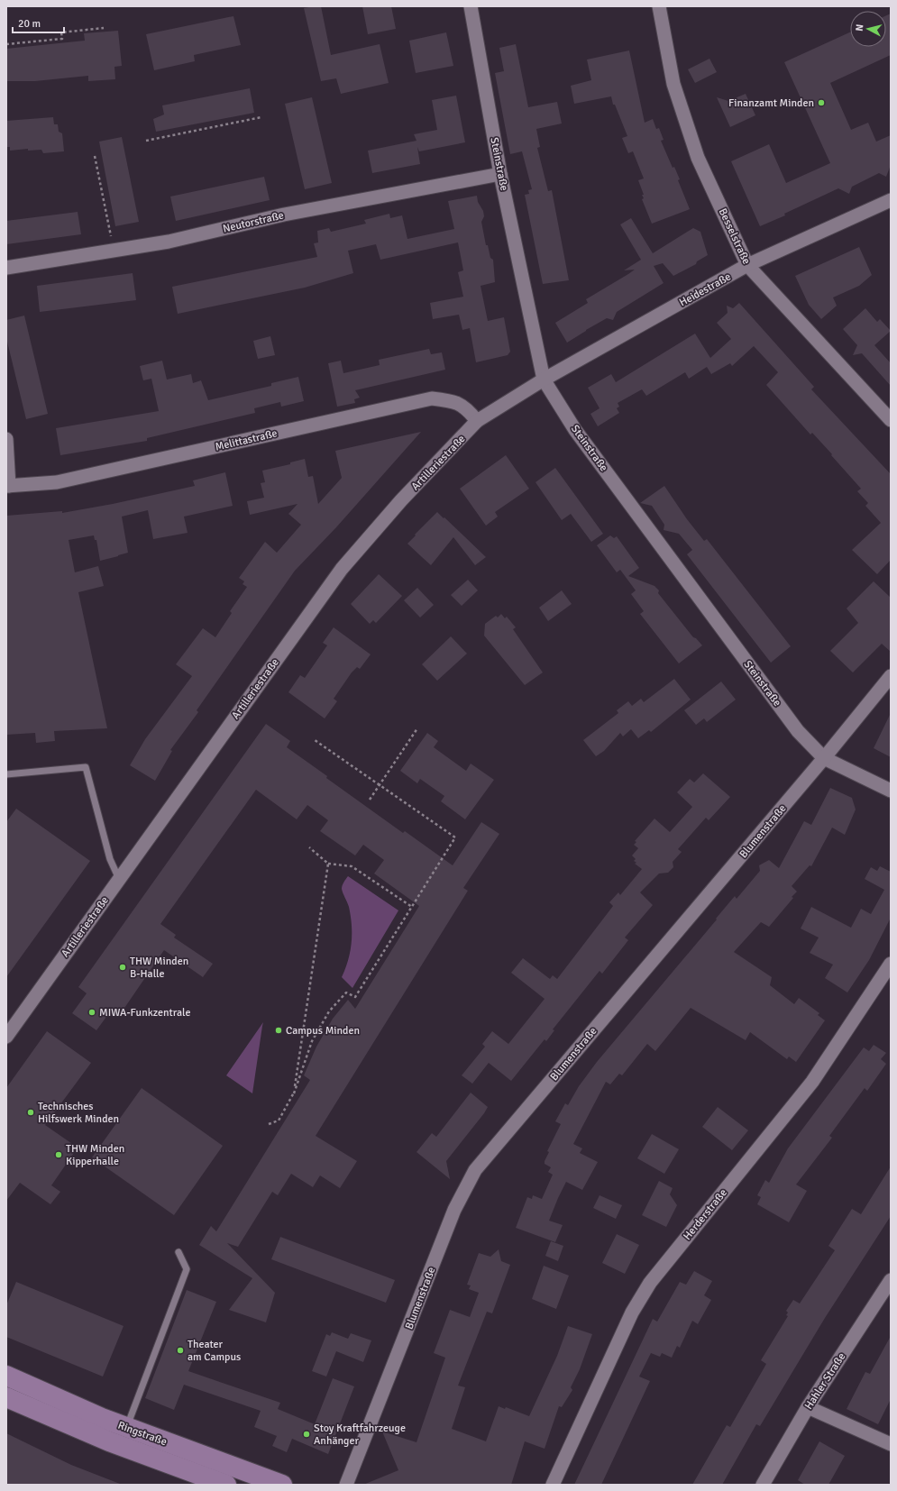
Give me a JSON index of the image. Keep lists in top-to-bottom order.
{
  "streets": {
    "main road": ["Ringstraße"],
    "street": [
      "Steinstraße",
      "Neutorstraße",
      "Besselstraße",
      "Heidestraße",
      "Melittastraße",
      "Artilleriestraße",
      "Blumenstraße",
      "Herderstraße",
      "Hahler Straße"
    ]
  },
  "crossings": [
    ["Steinstraße", "Neutorstraße"],
    ["Steinstraße", "Heidestraße"],
    ["Steinstraße", "Artilleriestraße"],
    ["Steinstraße", "Blumenstraße"],
    ["Besselstraße", "Heidestraße"],
    ["Heidestraße", "Artilleriestraße"],
    ["Melittastraße", "Artilleriestraße"]
  ],
  "places": [
    "Finanzamt Minden",
    "THW Minden B-Halle",
    "MIWA-Funkzentrale",
    "Campus Minden",
    "Technisches Hilfswerk Minden",
    "THW Minden Kipperhalle",
    "Theater am Campus",
    "Stoy Kraftfahrzeuge Anhänger"
  ],
  "scale_bar": "20 m",
  "north": "left"
}
